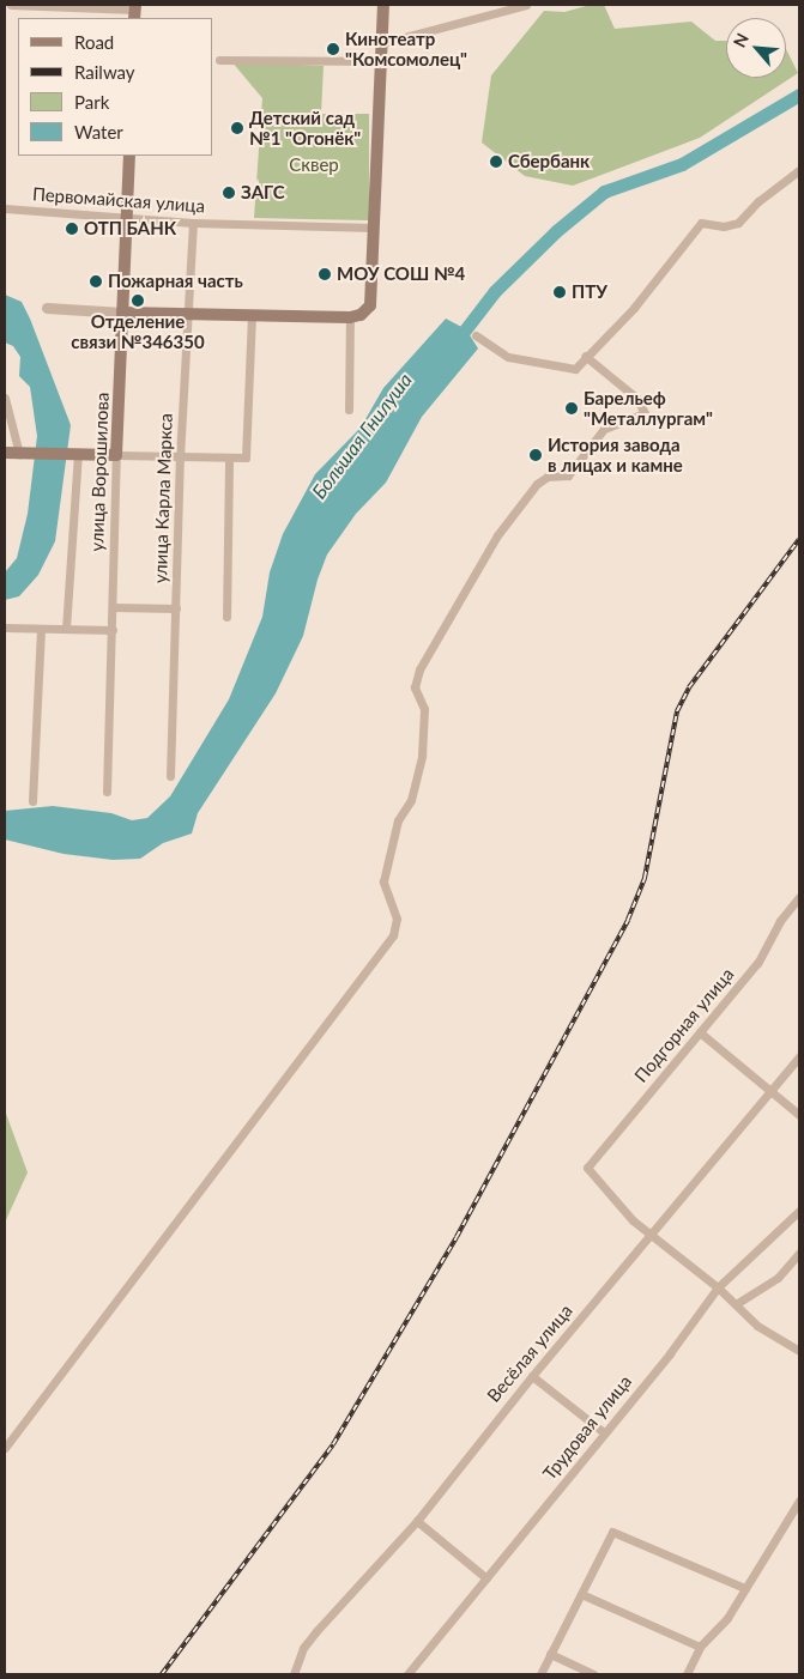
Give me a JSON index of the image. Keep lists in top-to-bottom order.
{
  "streets": {
    "main road": ["улица Ворошилова"],
    "street": [
      "Первомайская улица",
      "улица Карла Маркса",
      "Подгорная улица",
      "Весёлая улица",
      "Трудовая улица"
    ]
  },
  "crossings": [
    ["Первомайская улица", "улица Ворошилова"],
    ["Первомайская улица", "улица Карла Маркса"],
    ["Подгорная улица", "Весёлая улица"]
  ],
  "water": ["Большая Гнилуша"],
  "parks": ["Сквер"],
  "places": [
    "Кинотеатр \"Комсомолец\"",
    "Детский сад №1 \"Огонёк\"",
    "Сбербанк",
    "ЗАГС",
    "ОТП БАНК",
    "МОУ СОШ №4",
    "Пожарная часть",
    "ПТУ",
    "Отделение связи №346350",
    "Барельеф \"Металлургам\"",
    "История завода в лицах и камне"
  ],
  "legend": [
    "Road",
    "Railway",
    "Park",
    "Water"
  ],
  "north": "top left"
}
